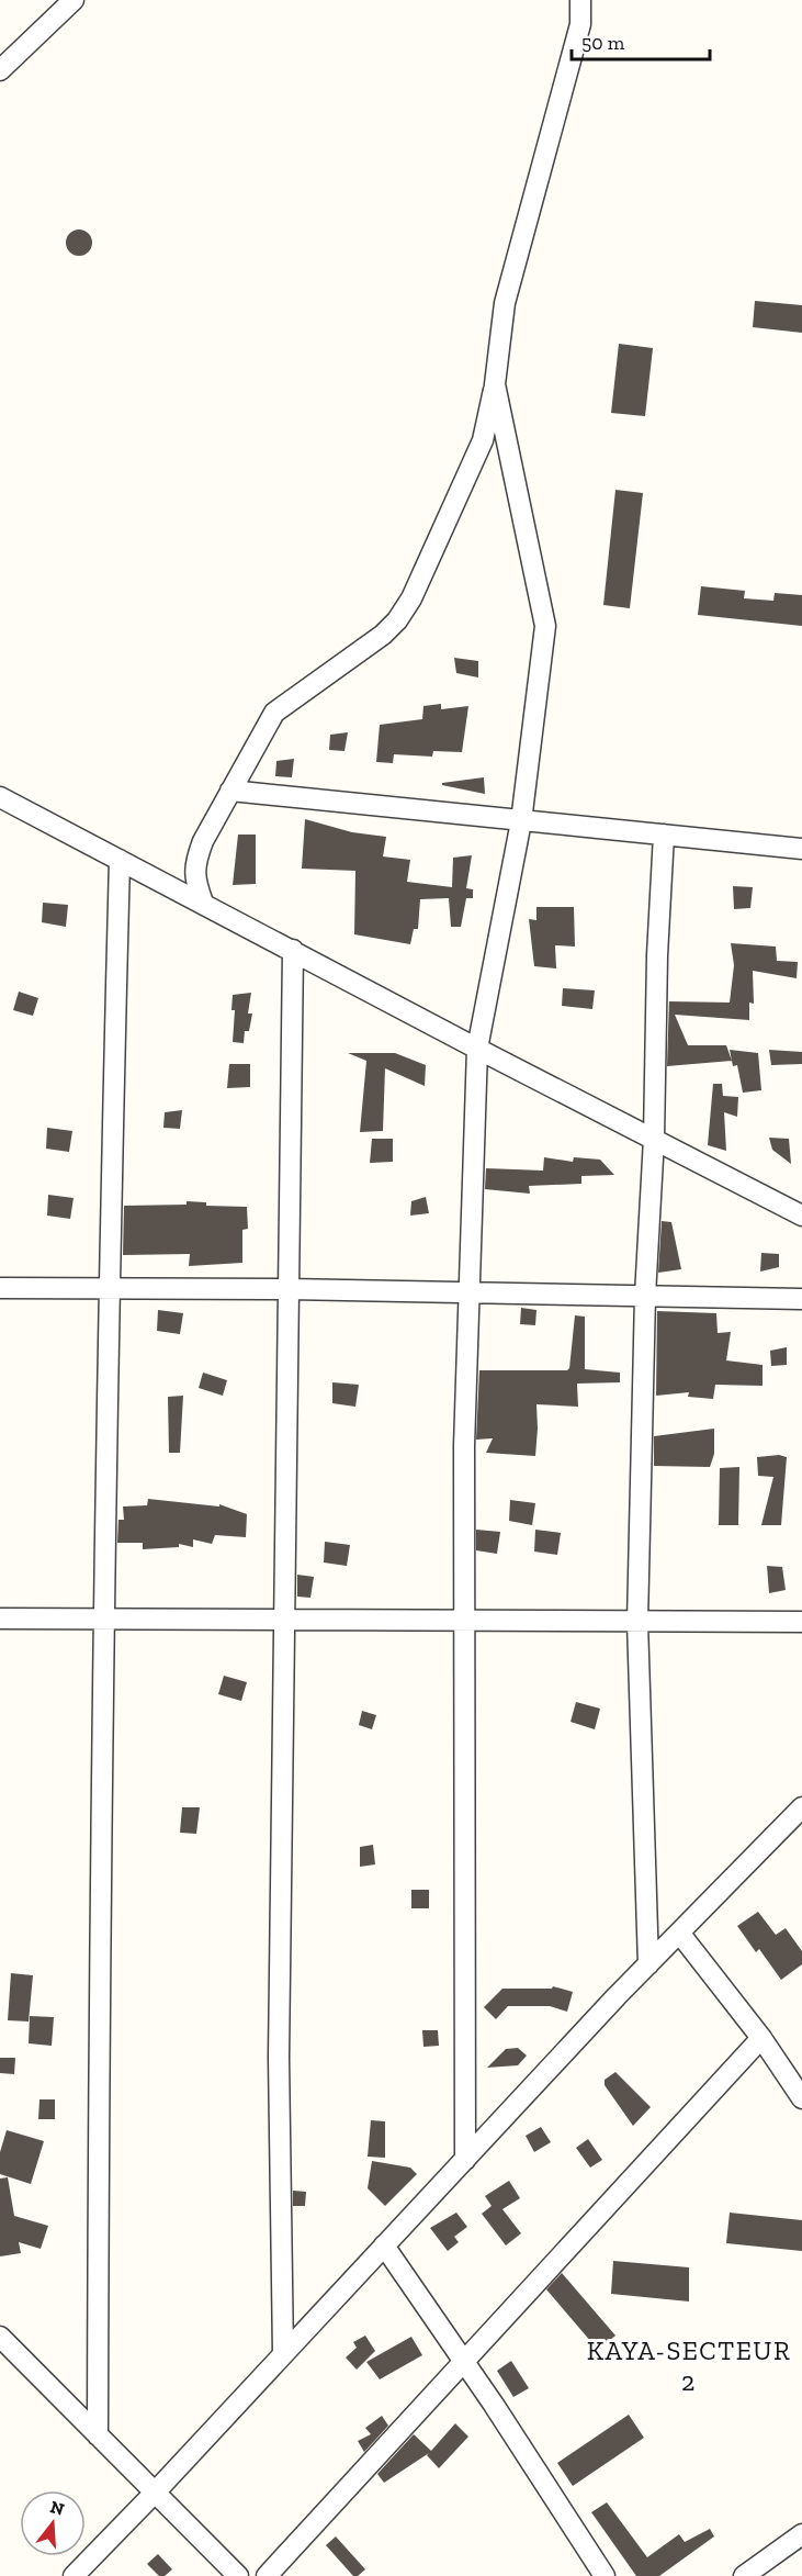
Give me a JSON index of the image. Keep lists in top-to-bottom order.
{
  "districts": ["KAYA-SECTEUR 2"],
  "scale_bar": "50 m",
  "north": "top"
}
